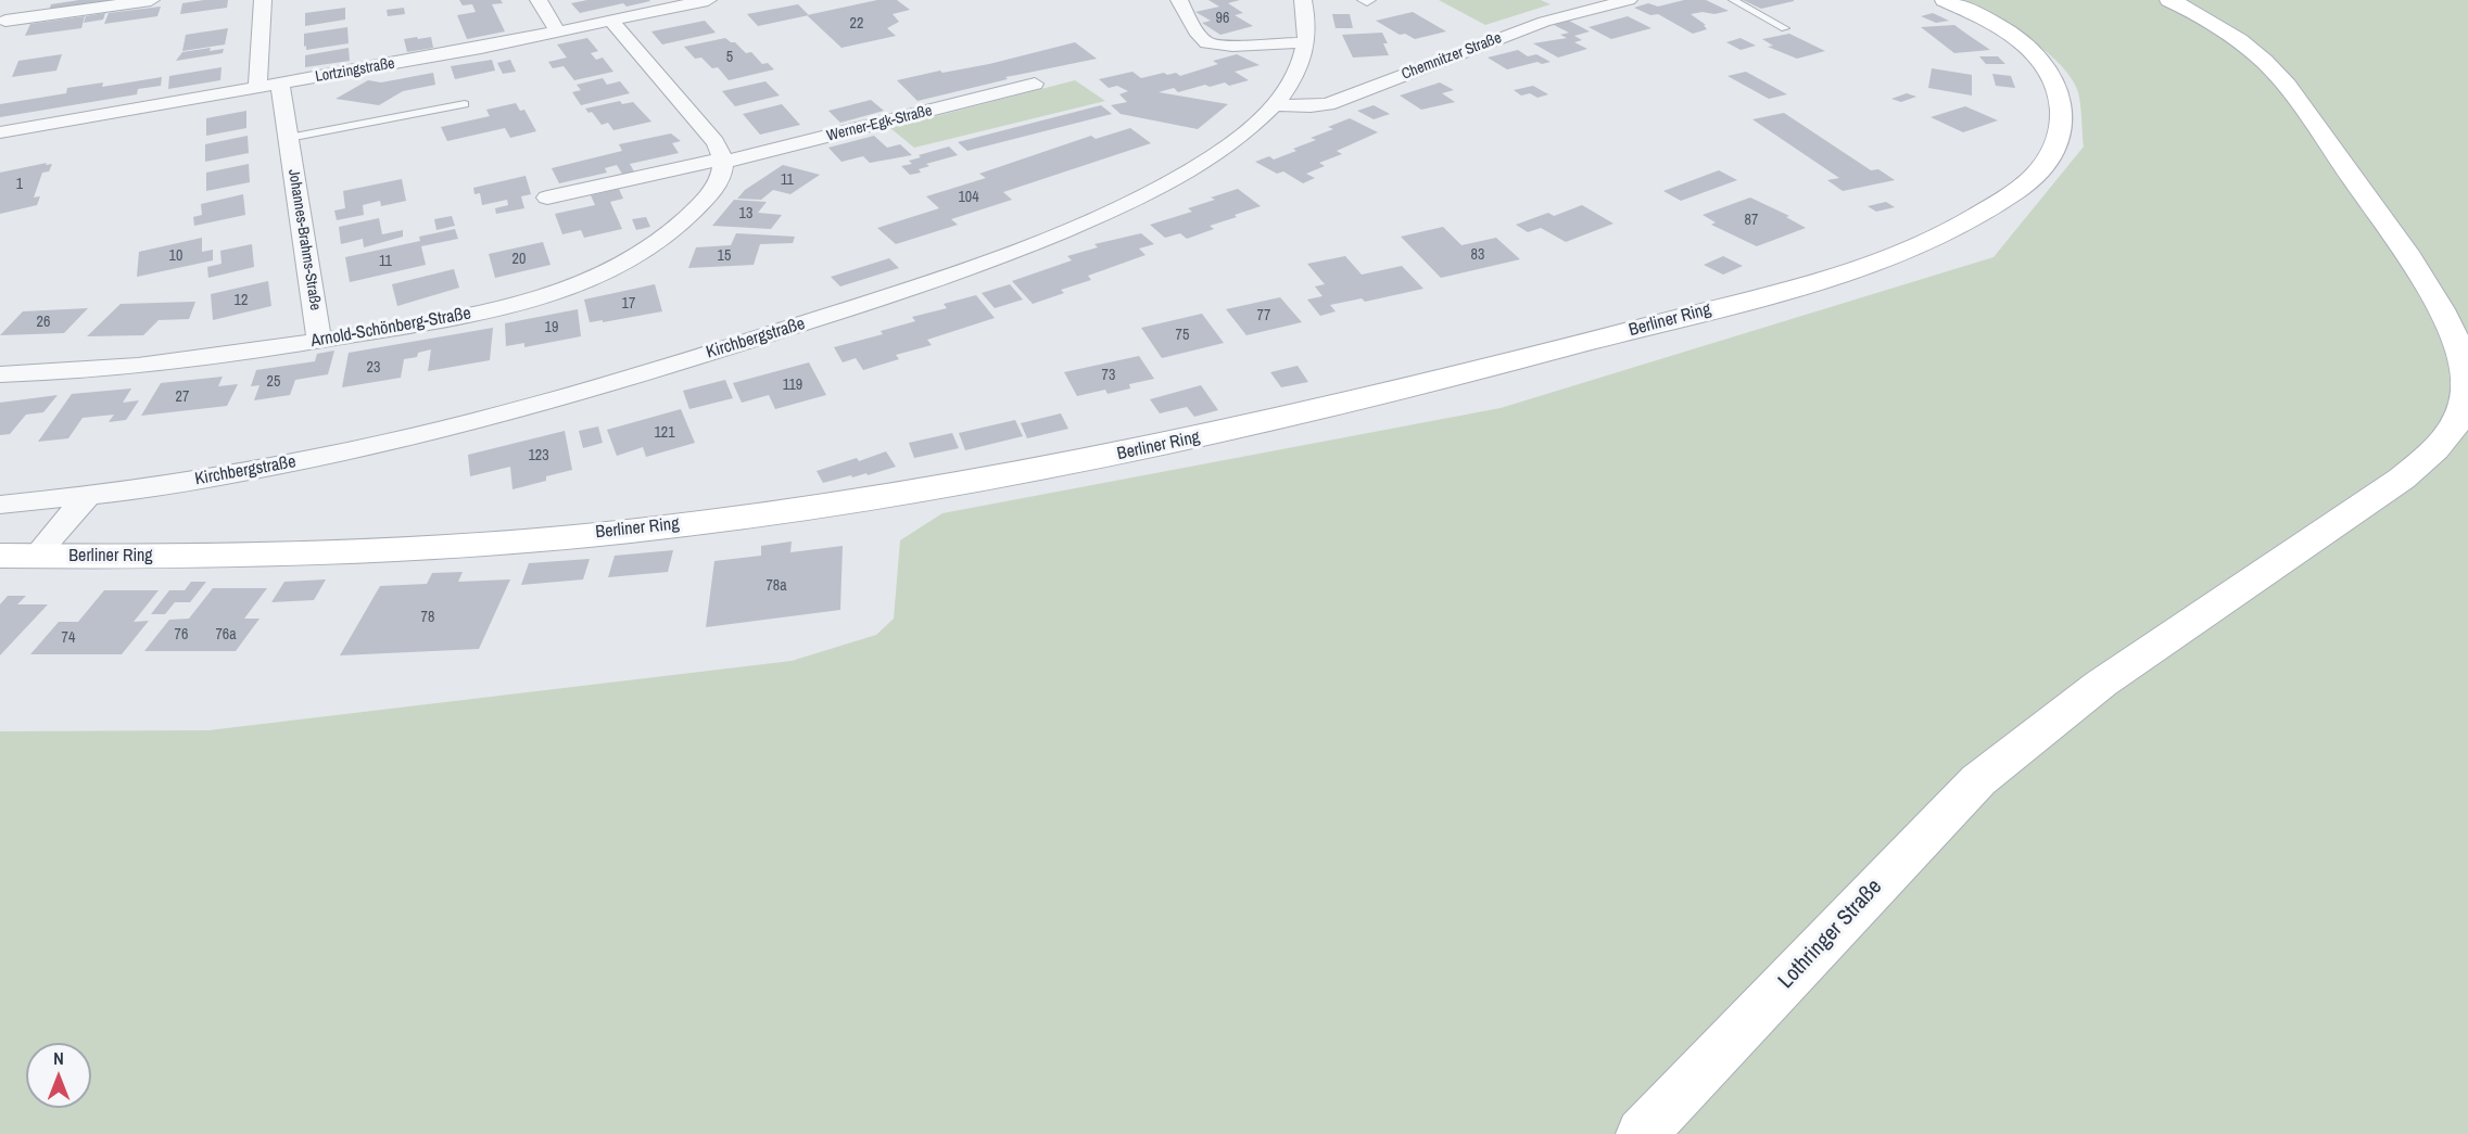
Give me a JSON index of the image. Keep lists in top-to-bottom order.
{
  "streets": {
    "street": [
      "Chemnitzer Straße",
      "Lortzingstraße",
      "Werner-Egk-Straße",
      "Johannes-Brahms-Straße",
      "Berliner Ring",
      "Arnold-Schönberg-Straße",
      "Kirchbergstraße",
      "Lothringer Straße"
    ]
  },
  "crossings": [
    ["Chemnitzer Straße", "Kirchbergstraße"],
    ["Lortzingstraße", "Johannes-Brahms-Straße"],
    ["Werner-Egk-Straße", "Arnold-Schönberg-Straße"],
    ["Johannes-Brahms-Straße", "Arnold-Schönberg-Straße"]
  ],
  "house_numbers": [
    "96",
    "22",
    "5",
    "11",
    "1",
    "104",
    "13",
    "87",
    "83",
    "10",
    "15",
    "20",
    "11",
    "12",
    "17",
    "77",
    "26",
    "19",
    "75",
    "23",
    "73",
    "25",
    "119",
    "27",
    "121",
    "123",
    "78a",
    "78",
    "76",
    "76a",
    "74"
  ],
  "north": "top"
}
